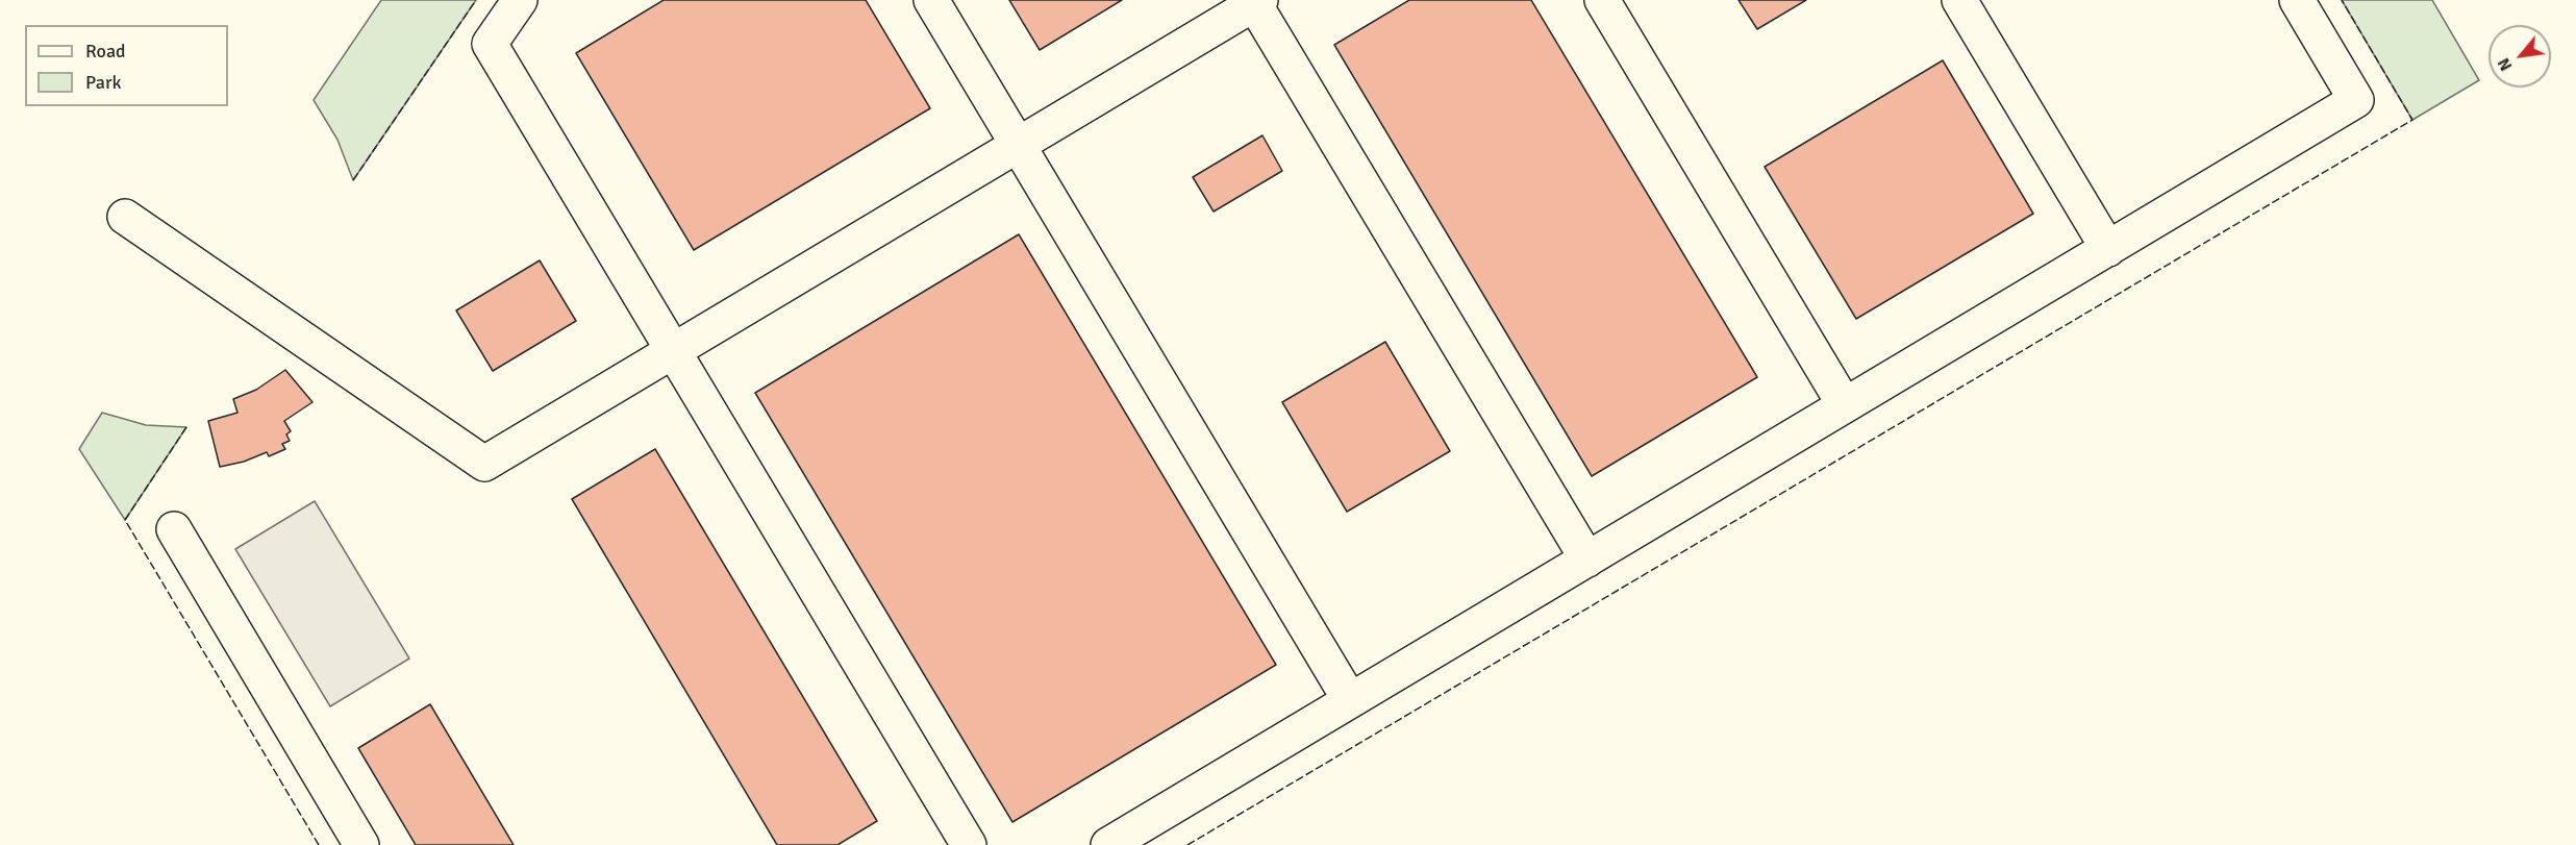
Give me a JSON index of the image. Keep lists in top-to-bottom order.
{
  "legend": ["Road", "Park"],
  "north": "bottom left"
}
